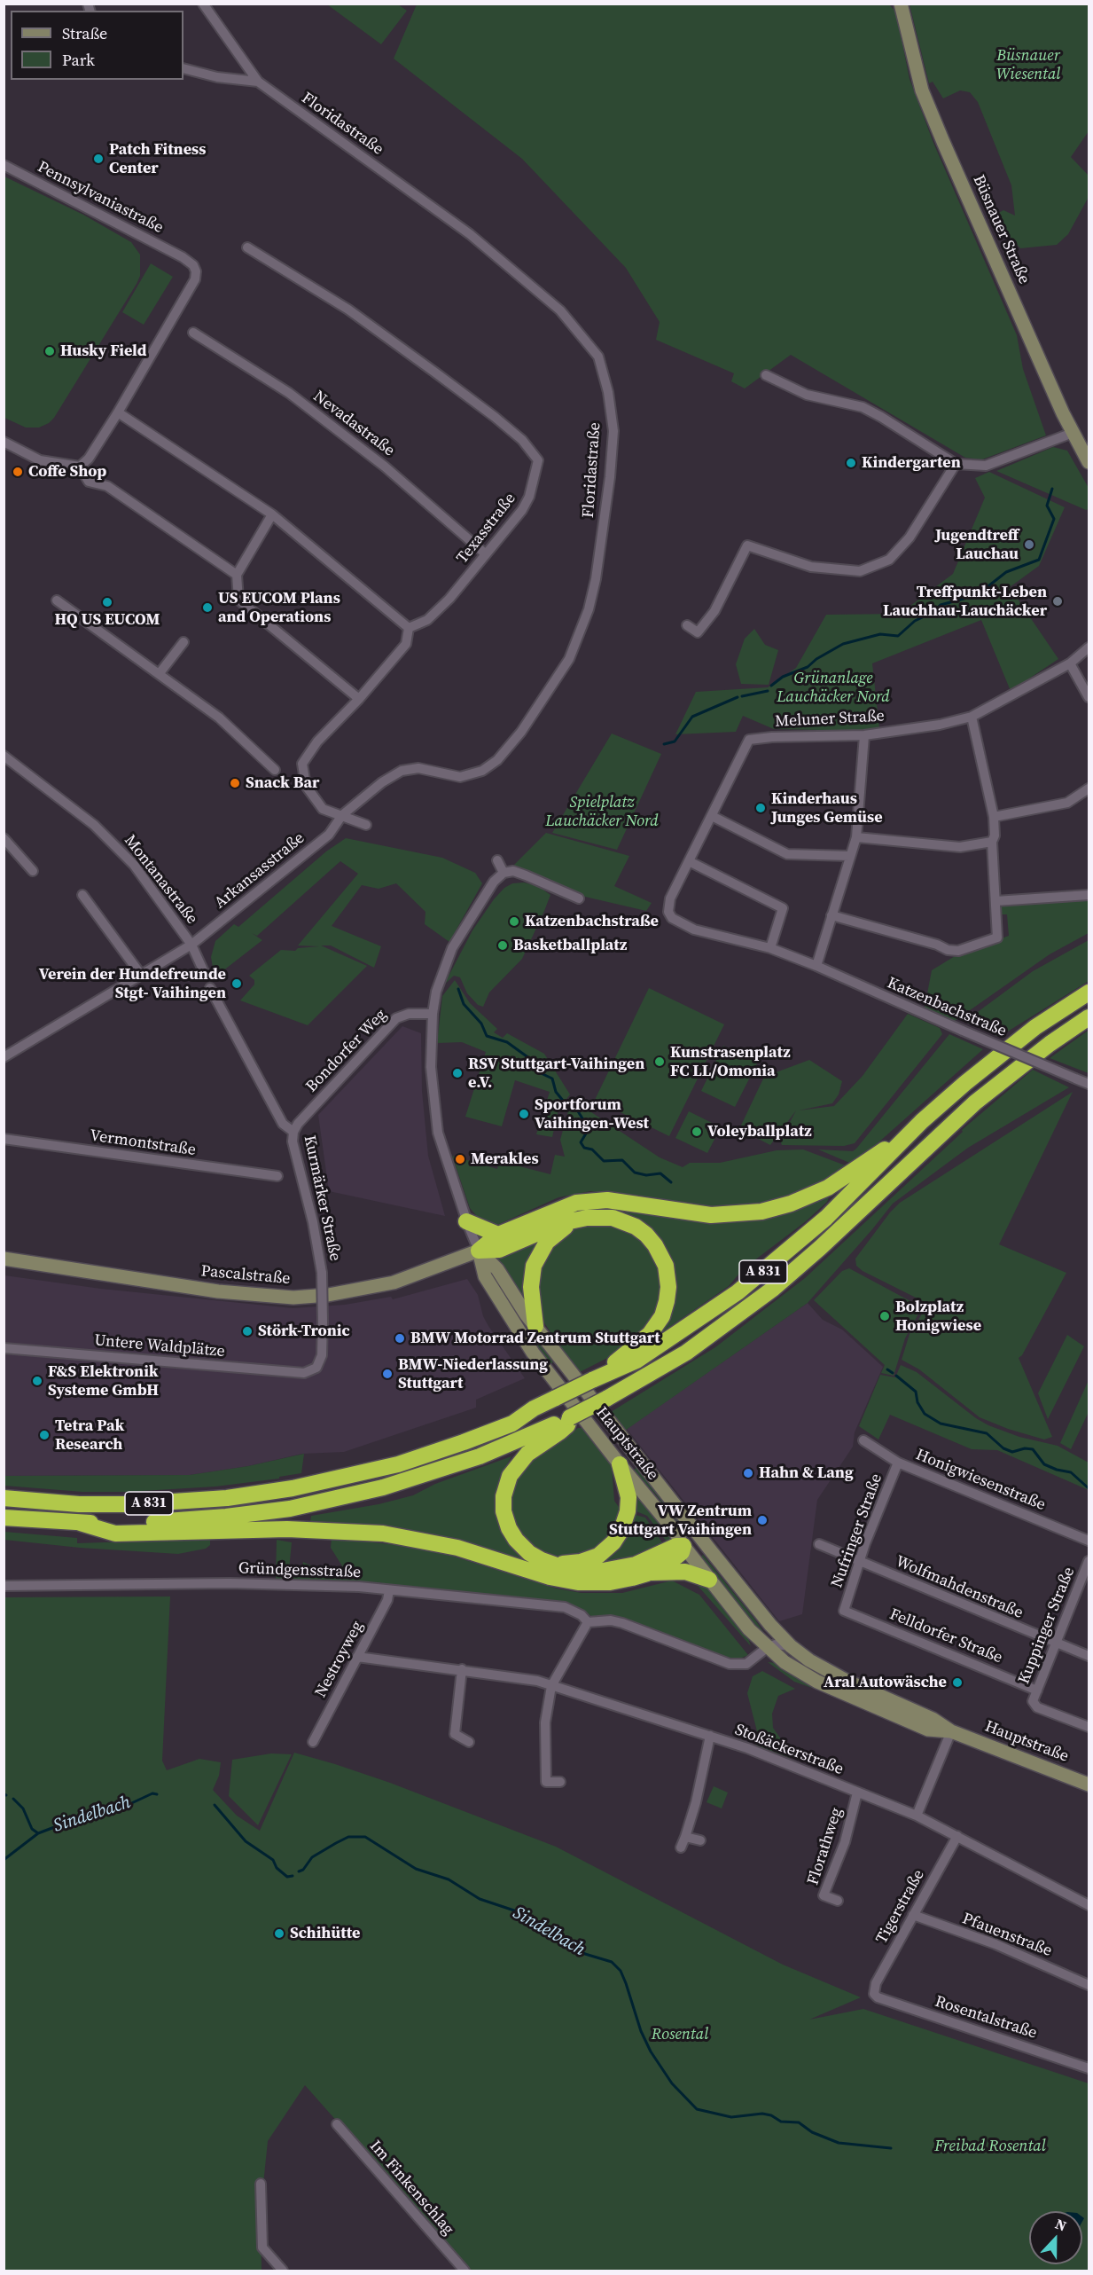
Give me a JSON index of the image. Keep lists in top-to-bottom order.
{
  "streets": {
    "highway": ["A 831"],
    "main road": ["Büsnauer Straße", "Pascalstraße", "Hauptstraße"],
    "street": [
      "Floridastraße",
      "Pennsylvaniastraße",
      "Nevadastraße",
      "Texasstraße",
      "Meluner Straße",
      "Arkansasstraße",
      "Montanastraße",
      "Katzenbachstraße",
      "Bondorfer Weg",
      "Vermontstraße",
      "Kurmärker Straße",
      "Untere Waldplätze",
      "Honigwiesenstraße",
      "Nufringer Straße",
      "Gründgensstraße",
      "Wolfmahdenstraße",
      "Kuppinger Straße",
      "Felldorfer Straße",
      "Nestroyweg",
      "Stoßäckerstraße",
      "Florathweg",
      "Tigerstraße",
      "Pfauenstraße",
      "Rosentalstraße",
      "Im Finkenschlag"
    ]
  },
  "crossings": [
    ["Floridastraße", "Arkansasstraße"],
    ["Nevadastraße", "Texasstraße"],
    ["Meluner Straße", "Katzenbachstraße"],
    ["Arkansasstraße", "Montanastraße"],
    ["Bondorfer Weg", "Kurmärker Straße"],
    ["Bondorfer Weg", "Hauptstraße"],
    ["Kurmärker Straße", "Untere Waldplätze"],
    ["Pascalstraße", "Hauptstraße"],
    ["Honigwiesenstraße", "Nufringer Straße"],
    ["Nufringer Straße", "Wolfmahdenstraße"],
    ["Nufringer Straße", "Felldorfer Straße"],
    ["Gründgensstraße", "Nestroyweg"],
    ["Wolfmahdenstraße", "Kuppinger Straße"],
    ["Kuppinger Straße", "Felldorfer Straße"],
    ["Nestroyweg", "Stoßäckerstraße"],
    ["Stoßäckerstraße", "Florathweg"],
    ["Stoßäckerstraße", "Tigerstraße"],
    ["Tigerstraße", "Pfauenstraße"],
    ["Tigerstraße", "Rosentalstraße"]
  ],
  "water": ["Sindelbach"],
  "parks": [
    "Büsnauer Wiesental",
    "Grünanlage Lauchäcker Nord",
    "Spielplatz Lauchäcker Nord",
    "Rosental",
    "Freibad Rosental"
  ],
  "places": [
    "Patch Fitness Center",
    "Husky Field",
    "Kindergarten",
    "Coffe Shop",
    "Jugendtreff Lauchau",
    "Treffpunkt-Leben Lauchhau-Lauchäcker",
    "HQ US EUCOM",
    "US EUCOM Plans and Operations",
    "Snack Bar",
    "Kinderhaus Junges Gemüse",
    "Katzenbachstraße",
    "Basketballplatz",
    "Verein der Hundefreunde Stgt- Vaihingen",
    "Kunstrasenplatz FC LL/Omonia",
    "RSV Stuttgart-Vaihingen e.V.",
    "Sportforum Vaihingen-West",
    "Voleyballplatz",
    "Merakles",
    "Bolzplatz Honigwiese",
    "Störk-Tronic",
    "BMW Motorrad Zentrum Stuttgart",
    "BMW-Niederlassung Stuttgart",
    "F&S Elektronik Systeme GmbH",
    "Tetra Pak Research",
    "Hahn & Lang",
    "VW Zentrum Stuttgart Vaihingen",
    "Aral Autowäsche",
    "Schihütte"
  ],
  "legend": ["Straße", "Park"],
  "north": "top"
}
